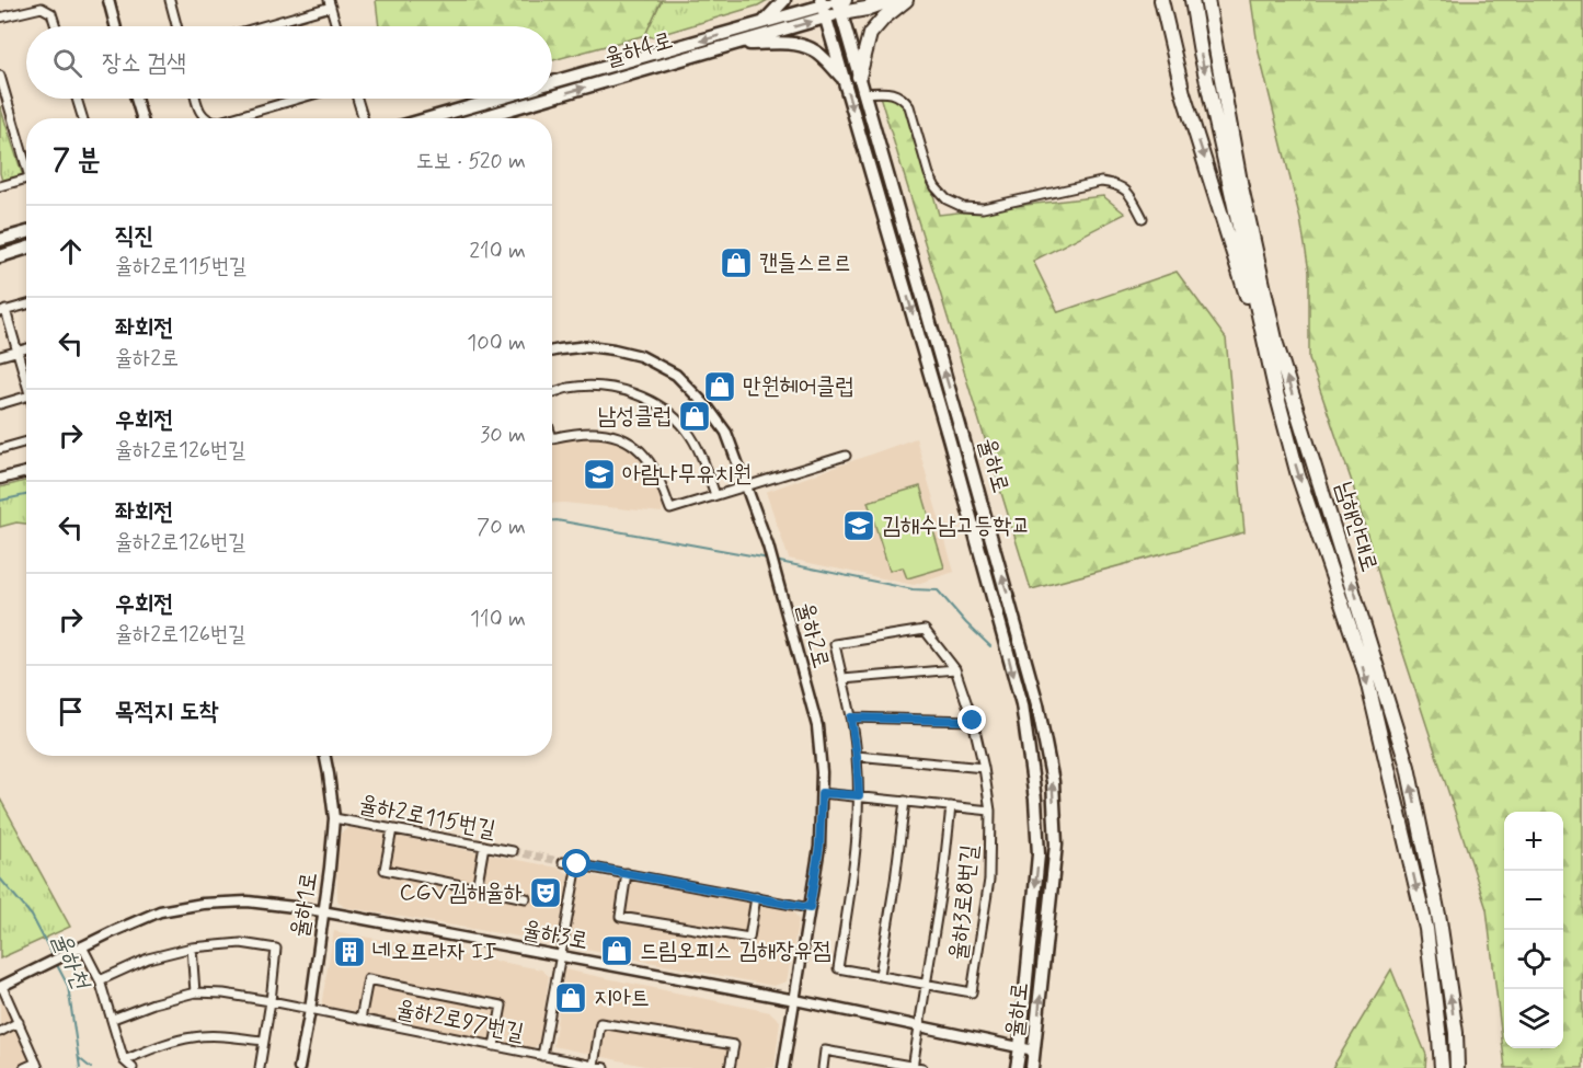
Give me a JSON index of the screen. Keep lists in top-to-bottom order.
{
  "streets": {
    "highway": ["남해안대로"],
    "main road": ["율하4로", "율하로"],
    "street": [
      "율하2로",
      "율하2로115번길",
      "율하3로8번길",
      "율하1로",
      "율하3로",
      "율하2로97번길"
    ]
  },
  "crossings": [
    ["율하4로", "율하로"],
    ["율하로", "율하3로"],
    ["율하2로", "율하3로"],
    ["율하2로115번길", "율하1로"],
    ["율하3로8번길", "율하3로"],
    ["율하1로", "율하3로"],
    ["율하1로", "율하2로97번길"]
  ],
  "water": ["율하천"],
  "places": {
    "shop": [
      "캔들스르르",
      "만원헤어클럽",
      "남성클럽",
      "드림오피스 김해장유점",
      "지아트"
    ],
    "school or university": ["아람나무유치원", "김해수남고등학교"],
    "theatre": ["CGV김해율하"],
    "building": ["네오프라자 II"]
  },
  "page": {
    "search": "장소 검색",
    "heading": ["7 분", "도보 · 520 m"],
    "list": [
      ["직진", "율하2로115번길", "210 m"],
      ["좌회전", "율하2로", "100 m"],
      ["우회전", "율하2로126번길", "30 m"],
      ["좌회전", "율하2로126번길", "70 m"],
      ["우회전", "율하2로126번길", "110 m"],
      "목적지 도착"
    ],
    "map_buttons": ["+", "−"]
  }
}
